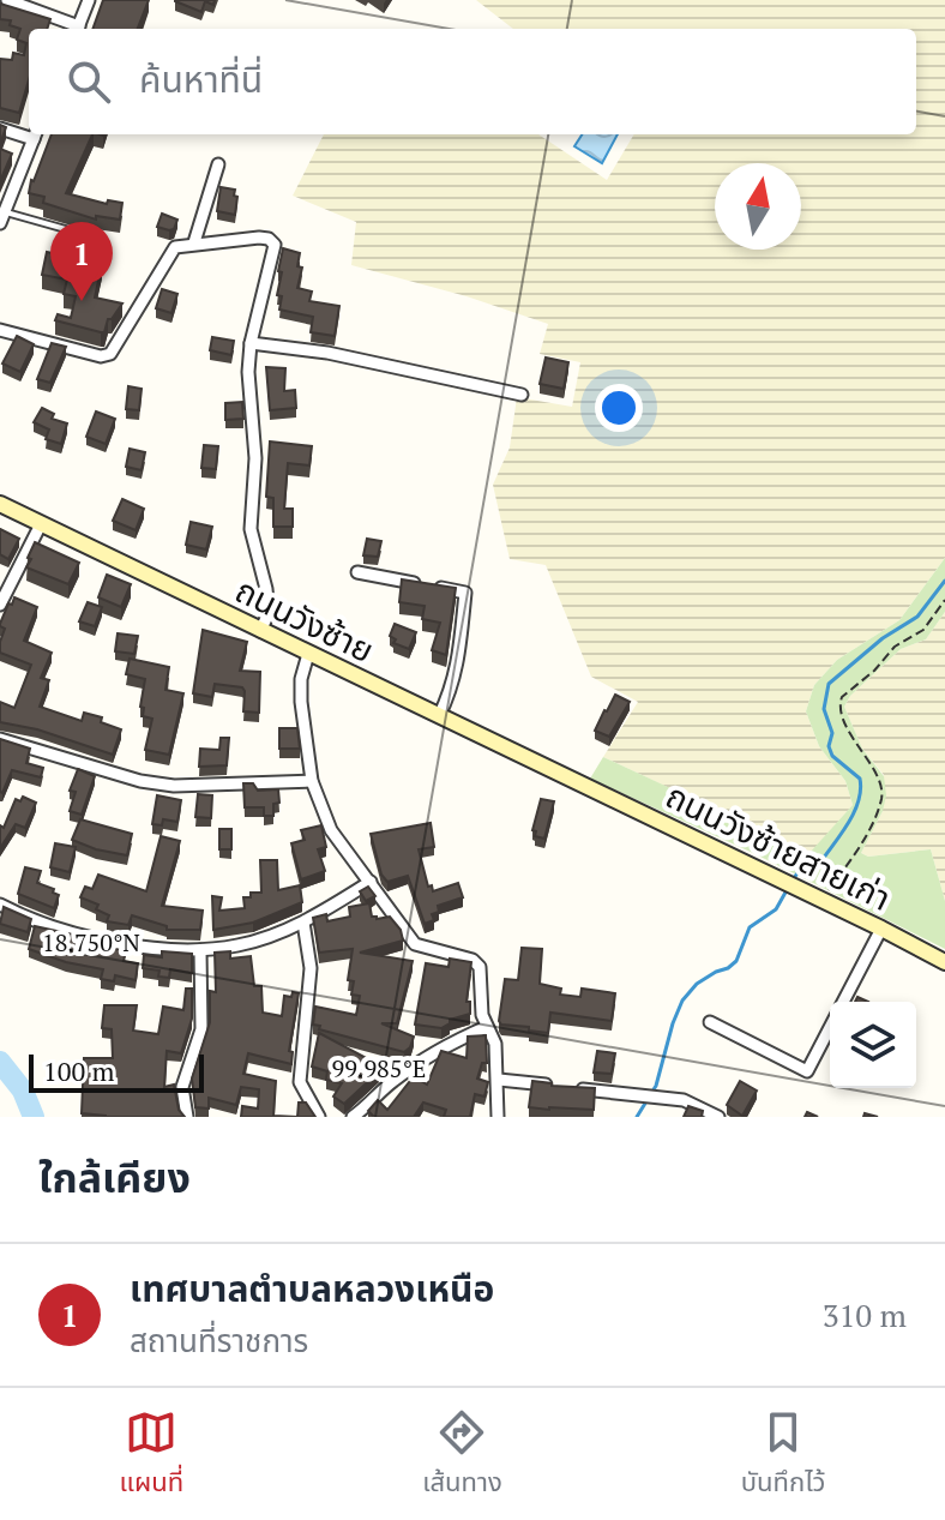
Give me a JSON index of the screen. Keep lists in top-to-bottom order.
{
  "streets": {
    "main road": ["ถนนวังซ้าย", "ถนนวังซ้ายสายเก่า"]
  },
  "crossings": [
    ["ถนนวังซ้าย", "ถนนวังซ้ายสายเก่า"]
  ],
  "scale_bar": "100 m",
  "north": "top",
  "page": {
    "search": "ค้นหาที่นี่",
    "pins": "1",
    "scale": "100 m",
    "heading": "ใกล้เคียง",
    "list": [
      {
        "mark": "1",
        "name": "เทศบาลตำบลหลวงเหนือ",
        "note": "สถานที่ราชการ",
        "value": "310 m"
      }
    ],
    "nav": ["แผนที่", "เส้นทาง", "บันทึกไว้"]
  },
  "coordinates": ["18.750°N", "99.985°E"]
}
